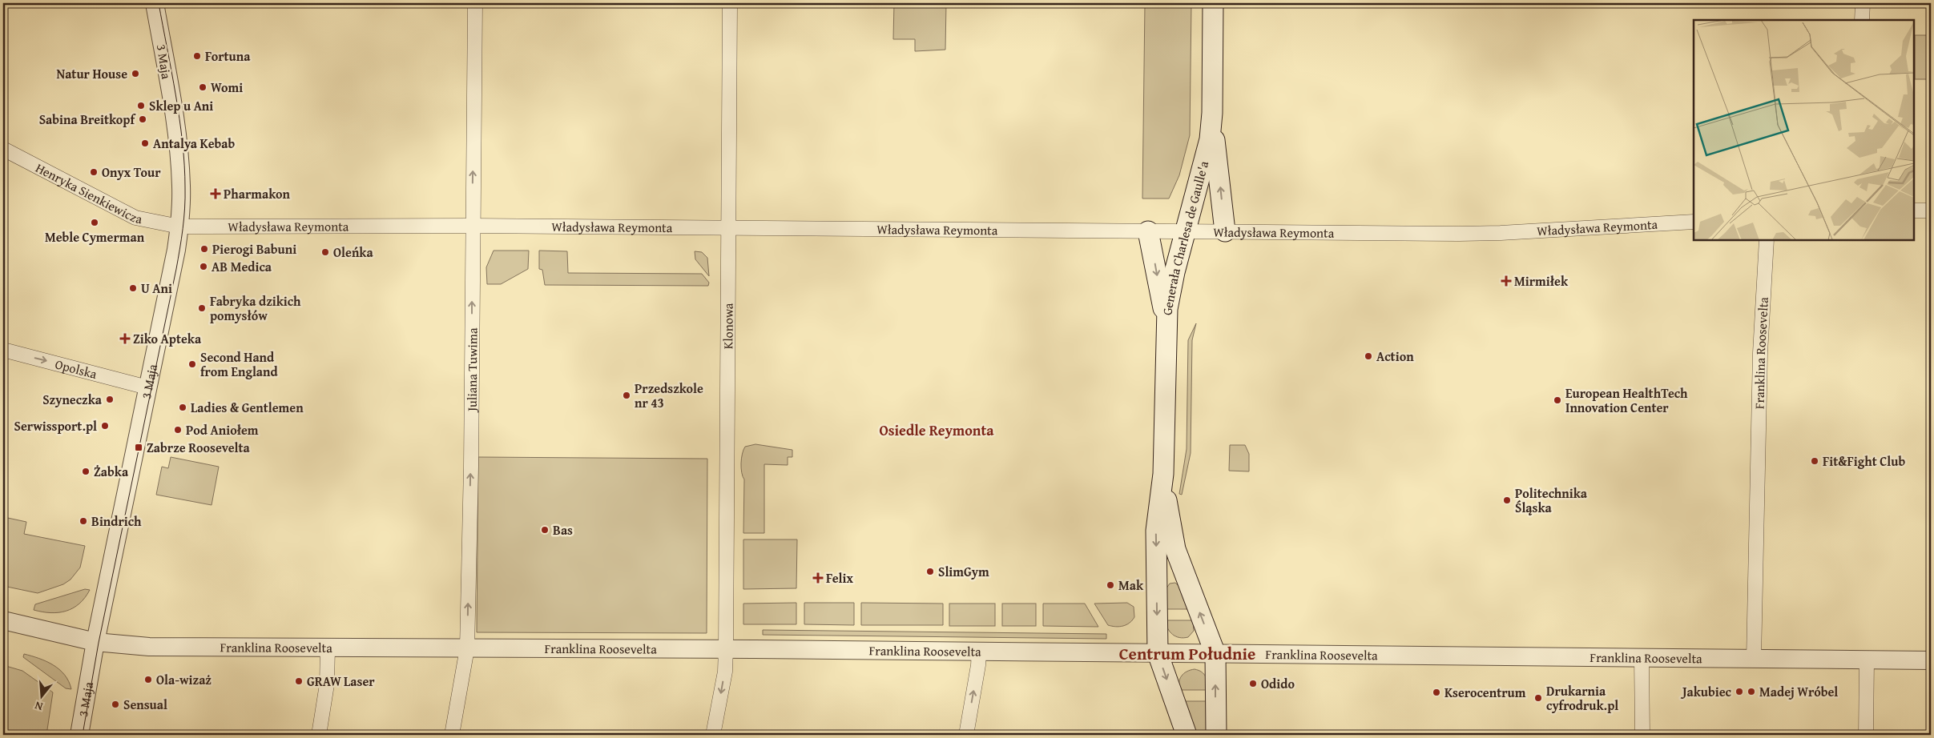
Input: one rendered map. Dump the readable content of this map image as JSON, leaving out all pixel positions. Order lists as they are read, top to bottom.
{
  "streets": {
    "main road": ["Generała Charlesa de Gaulle'a"],
    "street": [
      "3 Maja",
      "Henryka Sienkiewicza",
      "Władysława Reymonta",
      "Klonowa",
      "Franklina Roosevelta",
      "Opolska",
      "Juliana Tuwima"
    ]
  },
  "crossings": [
    ["3 Maja", "Henryka Sienkiewicza"],
    ["3 Maja", "Władysława Reymonta"],
    ["3 Maja", "Franklina Roosevelta"],
    ["3 Maja", "Opolska"],
    ["Henryka Sienkiewicza", "Władysława Reymonta"],
    ["Władysława Reymonta", "Generała Charlesa de Gaulle'a"],
    ["Władysława Reymonta", "Klonowa"],
    ["Władysława Reymonta", "Juliana Tuwima"],
    ["Generała Charlesa de Gaulle'a", "Franklina Roosevelta"],
    ["Klonowa", "Franklina Roosevelta"],
    ["Franklina Roosevelta", "Juliana Tuwima"]
  ],
  "one_way": ["Opolska", "Juliana Tuwima"],
  "districts": ["Osiedle Reymonta", "Centrum Południe"],
  "places": {
    "other": [
      "Fortuna",
      "Natur House",
      "Womi",
      "Sklep u Ani",
      "Sabina Breitkopf",
      "Antalya Kebab",
      "Onyx Tour",
      "Meble Cymerman",
      "Pierogi Babuni",
      "Oleńka",
      "AB Medica",
      "U Ani",
      "Fabryka dzikich pomysłów",
      "Action",
      "Second Hand from England",
      "Przedszkole nr 43",
      "Szyneczka",
      "European HealthTech Innovation Center",
      "Ladies & Gentlemen",
      "Serwissport.pl",
      "Pod Aniołem",
      "Fit&Fight Club",
      "Żabka",
      "Politechnika Śląska",
      "Bindrich",
      "Bas",
      "SlimGym",
      "Mak",
      "Ola-wizaż",
      "GRAW Laser",
      "Odido",
      "Jakubiec",
      "Madej Wróbel",
      "Kserocentrum",
      "Drukarnia cyfrodruk.pl",
      "Sensual"
    ],
    "health": [
      "Pharmakon",
      "Mirmiłek",
      "Ziko Apteka",
      "Felix"
    ],
    "transit": ["Zabrze Roosevelta"]
  },
  "north": "bottom"
}
